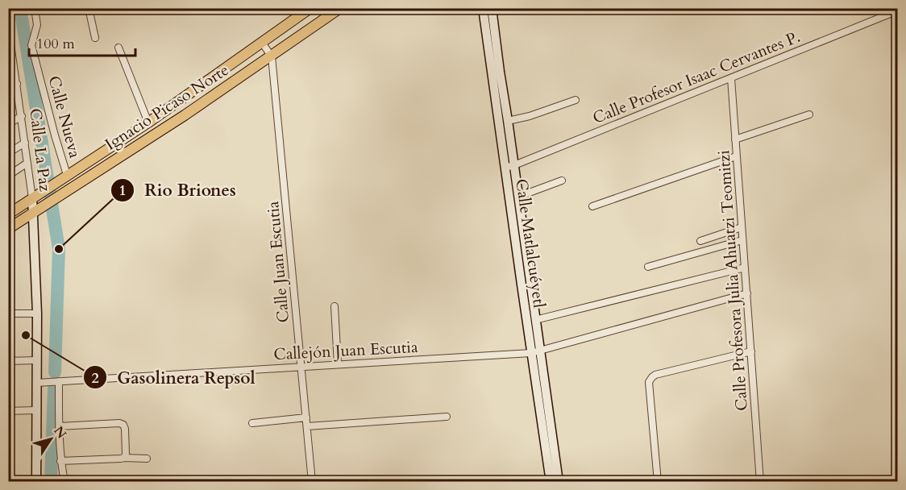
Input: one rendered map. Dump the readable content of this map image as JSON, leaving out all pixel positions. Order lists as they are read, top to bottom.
{
  "streets": {
    "main road": ["Ignacio Picaso Norte", "Calle La Paz", "Calle Matlalcuéyetl"],
    "street": [
      "Calle Profesor Isaac Cervantes P.",
      "Calle Nueva",
      "Calle Juan Escutia",
      "Calle Profesora Julia Ahuatzi Teomitzi",
      "Callejón Juan Escutia"
    ]
  },
  "crossings": [
    ["Calle Profesor Isaac Cervantes P.", "Calle Matlalcuéyetl"],
    ["Calle Profesor Isaac Cervantes P.", "Calle Profesora Julia Ahuatzi Teomitzi"],
    ["Ignacio Picaso Norte", "Calle Nueva"],
    ["Ignacio Picaso Norte", "Calle La Paz"],
    ["Ignacio Picaso Norte", "Calle Juan Escutia"],
    ["Calle La Paz", "Callejón Juan Escutia"],
    ["Calle Matlalcuéyetl", "Callejón Juan Escutia"],
    ["Calle Juan Escutia", "Callejón Juan Escutia"],
    ["Calle Profesora Julia Ahuatzi Teomitzi", "Callejón Juan Escutia"]
  ],
  "places": ["Rio Briones", "Gasolinera Repsol"],
  "scale_bar": "100 m",
  "north": "top right"
}
